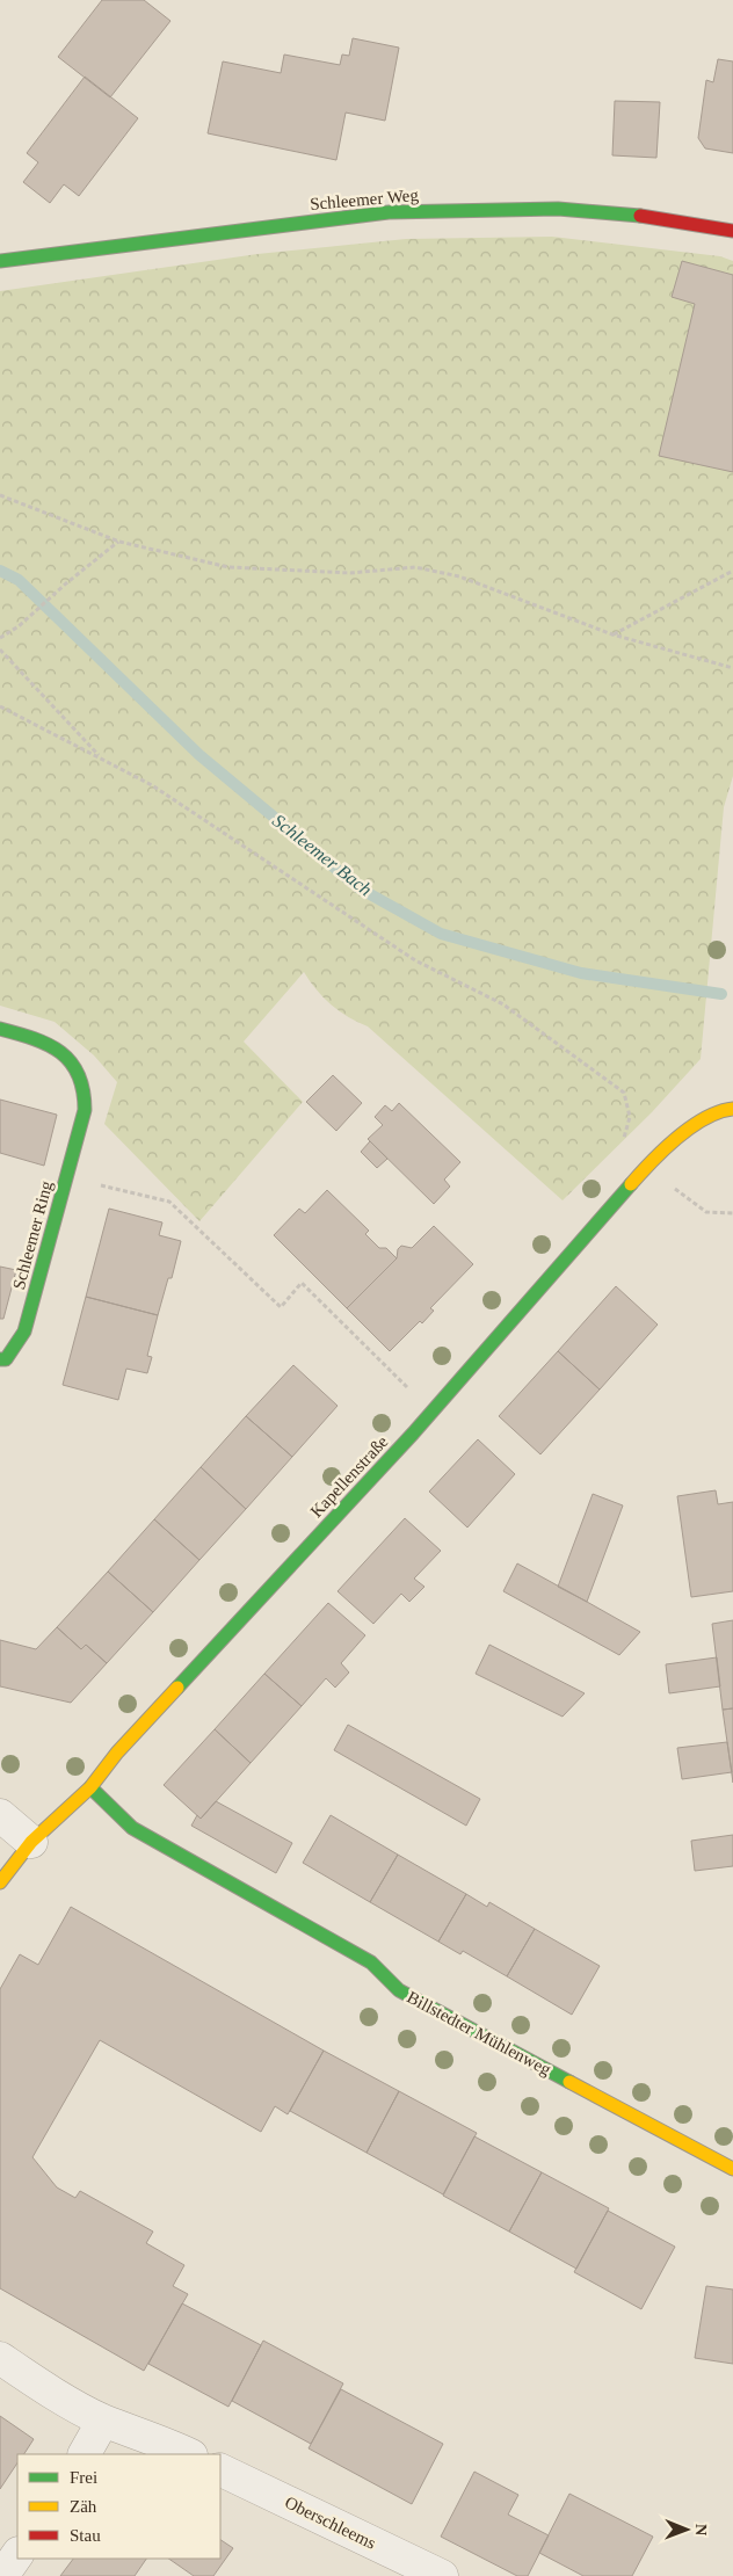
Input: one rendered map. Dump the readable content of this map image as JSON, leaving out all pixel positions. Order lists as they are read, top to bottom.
{
  "streets": {
    "street": [
      "Schleemer Weg",
      "Schleemer Ring",
      "Kapellenstraße",
      "Billstedter Mühlenweg",
      "Oberschleems"
    ]
  },
  "crossings": [
    ["Kapellenstraße", "Billstedter Mühlenweg"]
  ],
  "water": ["Schleemer Bach"],
  "legend": ["Frei", "Zäh", "Stau"],
  "north": "right"
}
